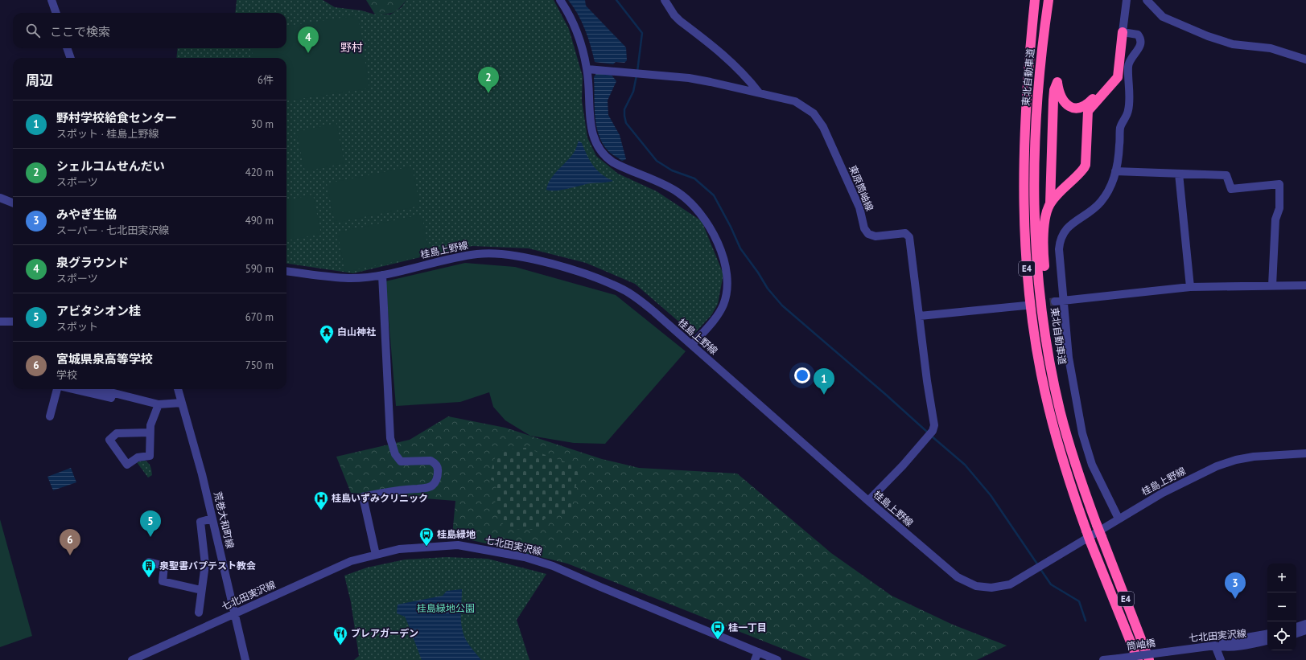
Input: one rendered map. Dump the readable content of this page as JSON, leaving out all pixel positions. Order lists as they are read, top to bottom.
{
  "streets": {
    "highway": ["東北自動車道", "E4"],
    "street": [
      "東原筒岫線",
      "桂島上野線",
      "荒巻大和町線",
      "七北田実沢線",
      "筒岫橋"
    ]
  },
  "crossings": [
    ["東原筒岫線", "桂島上野線"],
    ["荒巻大和町線", "七北田実沢線"],
    ["七北田実沢線", "筒岫橋"]
  ],
  "districts": ["野村"],
  "parks": ["桂島緑地公園"],
  "places": {
    "temple": ["白山神社"],
    "hospital": ["桂島いずみクリニック"],
    "bus stop": ["桂島緑地", "桂一丁目"],
    "building": ["泉聖書バプテスト教会"],
    "restaurant": ["ブレアガーデン"]
  },
  "page": {
    "search": "ここで検索",
    "pins": [
      "4",
      "2",
      "1",
      "5",
      "6",
      "3"
    ],
    "heading": ["周辺", "6件"],
    "list": [
      {
        "mark": "1",
        "name": "野村学校給食センター",
        "note": "スポット · 桂島上野線",
        "value": "30 m"
      },
      {
        "mark": "2",
        "name": "シェルコムせんだい",
        "note": "スポーツ",
        "value": "420 m"
      },
      {
        "mark": "3",
        "name": "みやぎ生協",
        "note": "スーパー · 七北田実沢線",
        "value": "490 m"
      },
      {
        "mark": "4",
        "name": "泉グラウンド",
        "note": "スポーツ",
        "value": "590 m"
      },
      {
        "mark": "5",
        "name": "アビタシオン桂",
        "note": "スポット",
        "value": "670 m"
      },
      {
        "mark": "6",
        "name": "宮城県泉高等学校",
        "note": "学校",
        "value": "750 m"
      }
    ],
    "map_buttons": ["+", "−"]
  }
}
